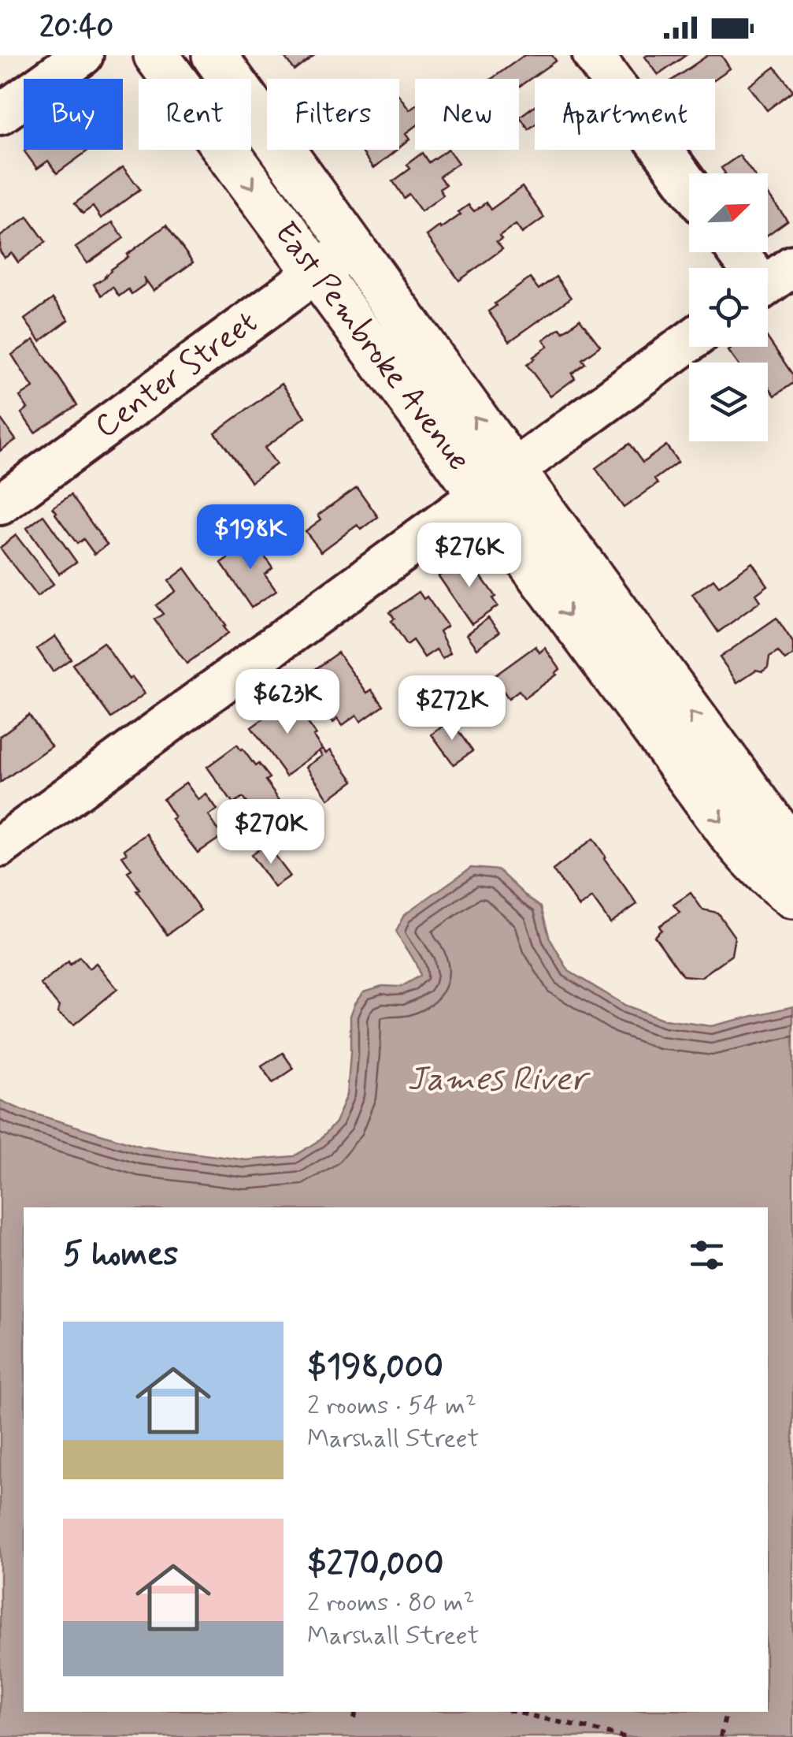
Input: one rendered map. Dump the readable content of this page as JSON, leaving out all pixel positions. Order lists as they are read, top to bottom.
{
  "streets": {
    "main road": ["East Pembroke Avenue"],
    "street": ["Center Street"]
  },
  "crossings": [
    ["East Pembroke Avenue", "Center Street"]
  ],
  "water": ["James River"],
  "north": "top right",
  "page": {
    "status": "20:40",
    "chip": [
      "Buy",
      "Rent",
      "Filters",
      "New",
      "Apartment"
    ],
    "price": [
      "$198K",
      "$276K",
      "$623K",
      "$272K",
      "$270K"
    ],
    "heading": "5 homes",
    "list": [
      {
        "name": "$198,000",
        "note": "2 rooms · 54 m² · Marshall Street"
      },
      {
        "name": "$270,000",
        "note": "2 rooms · 80 m² · Marshall Street"
      }
    ]
  }
}
